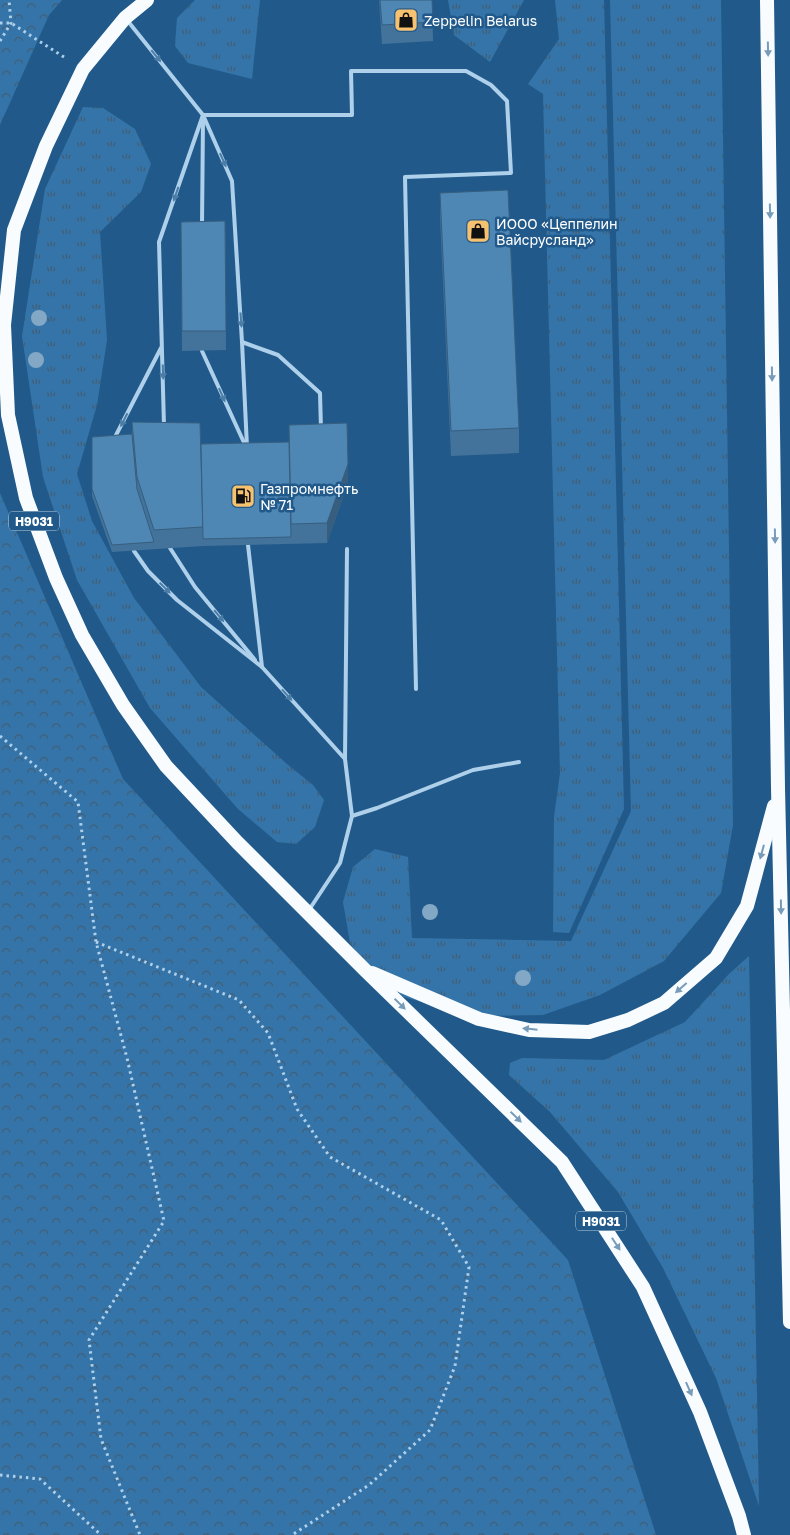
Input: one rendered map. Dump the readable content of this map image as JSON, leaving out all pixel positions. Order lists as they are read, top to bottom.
{
  "streets": {
    "highway": ["Н9031"]
  },
  "places": {
    "shop": ["Zeppelin Belarus", "ИООО «Цеппелин Вайсрусланд»"],
    "fuel station": ["Газпромнефть № 71"]
  }
}
